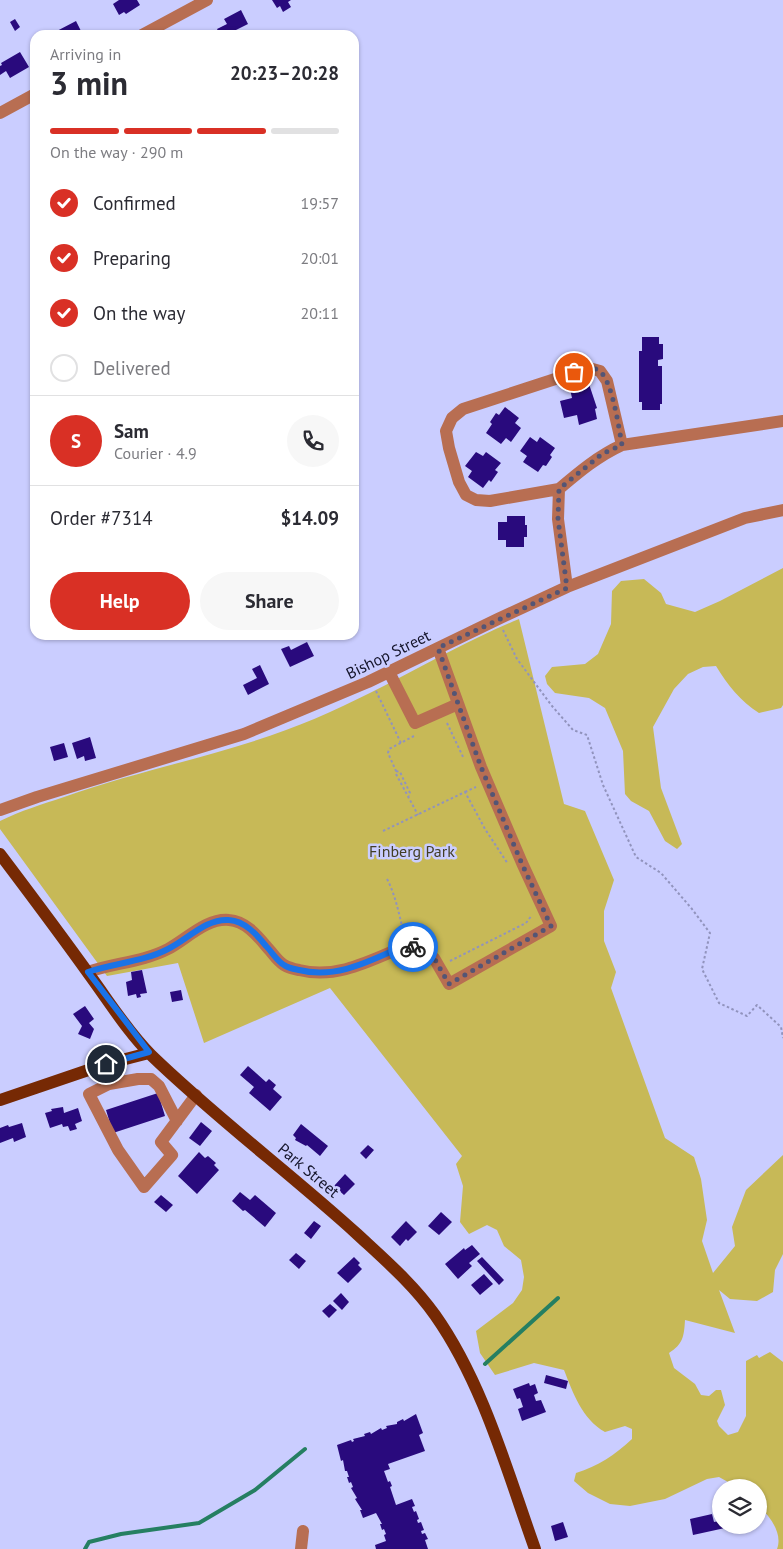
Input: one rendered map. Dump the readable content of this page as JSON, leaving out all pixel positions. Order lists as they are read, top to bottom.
{
  "streets": {
    "main road": ["Park Street"],
    "street": ["Bishop Street"]
  },
  "parks": ["Finberg Park"],
  "page": {
    "heading": ["3 min", "Arriving in", "20:23–20:28"],
    "panel": [
      "Sam",
      "Courier · 4.9",
      "Order #7314",
      "$14.09"
    ],
    "bar": "On the way · 290 m",
    "list": [
      ["Confirmed", "19:57"],
      ["Preparing", "20:01"],
      ["On the way", "20:11"],
      "Delivered"
    ],
    "round": "S",
    "buttons": ["Help", "Share"]
  }
}
